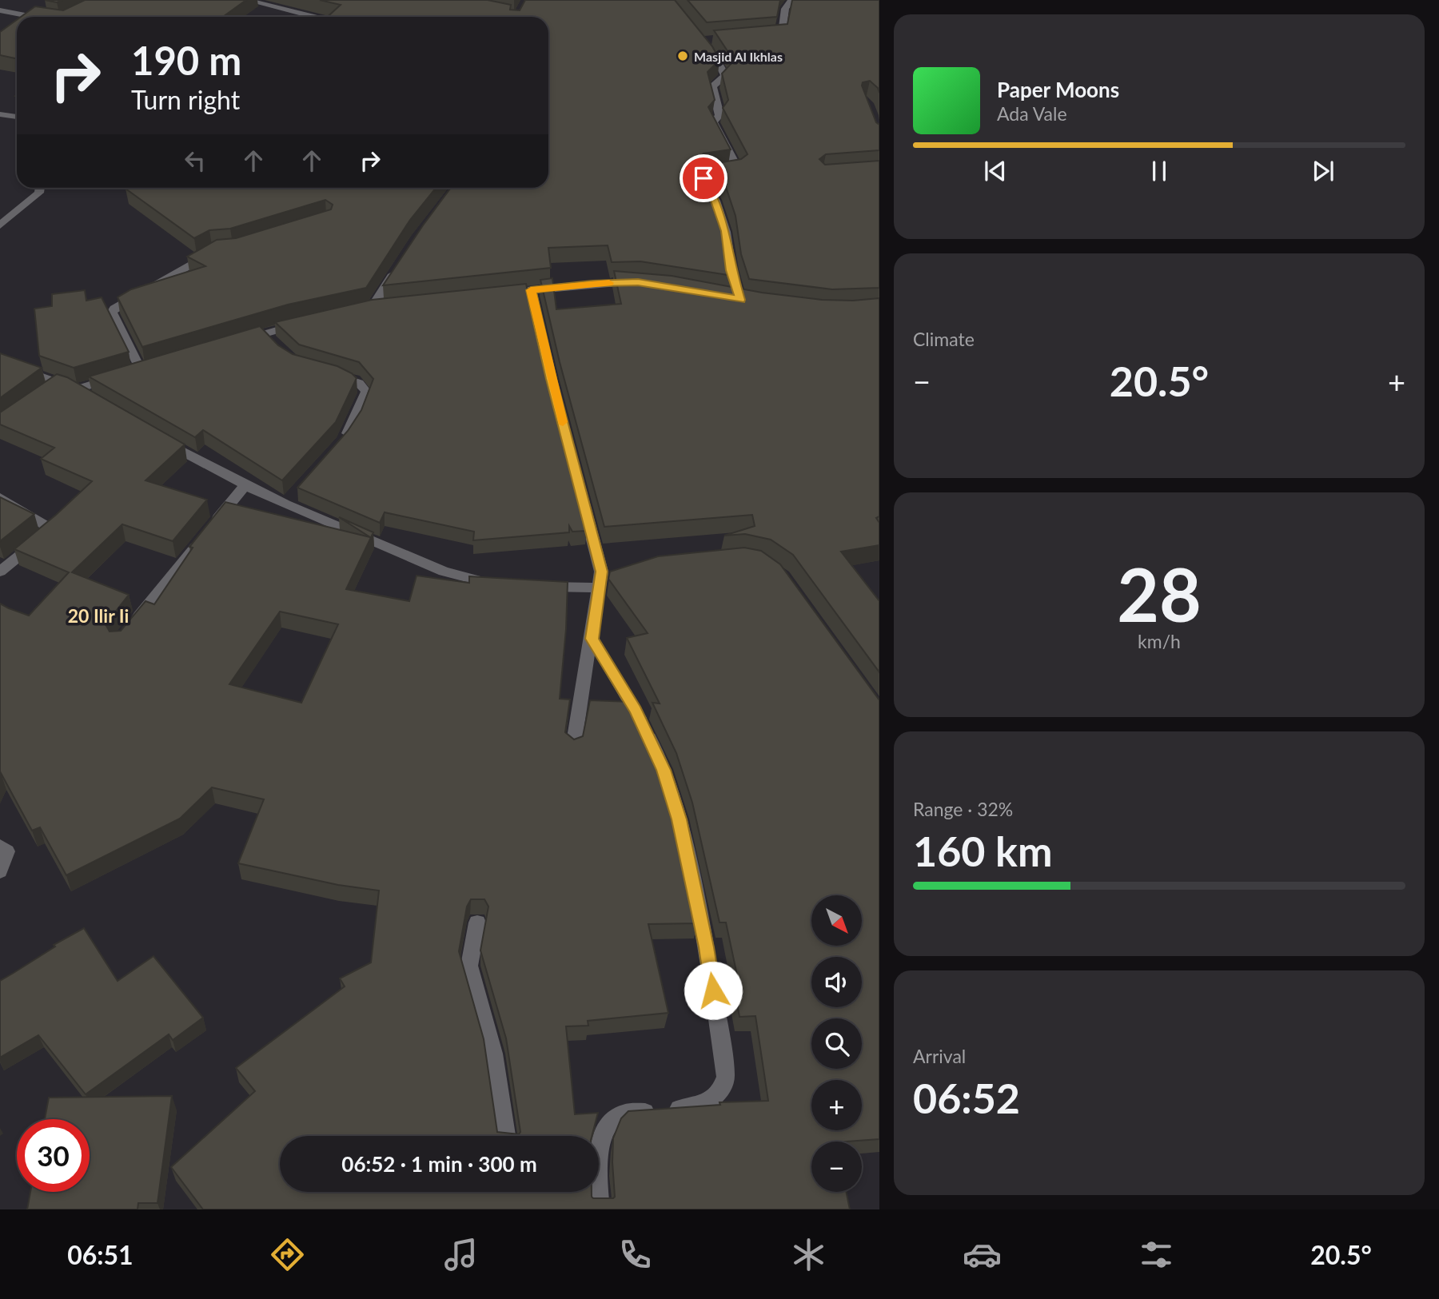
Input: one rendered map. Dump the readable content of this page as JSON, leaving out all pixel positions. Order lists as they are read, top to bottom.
{
  "districts": ["20 Ilir Ii"],
  "places": ["Masjid Al Ikhlas"],
  "north": "bottom right",
  "page": {
    "turn": ["190 m", "Turn right"],
    "song": ["Paper Moons", "Ada Vale"],
    "tile": [
      "Climate",
      ["28", "km/h"],
      ["Range · 32%", "160 km"],
      ["Arrival", "06:52"]
    ],
    "heat": ["−", "20.5°", "+"],
    "map_buttons": ["+", "−"],
    "limit": "30",
    "trip": "06:52 · 1 min · 300 m",
    "tabs": ["06:51", "20.5°"]
  }
}
